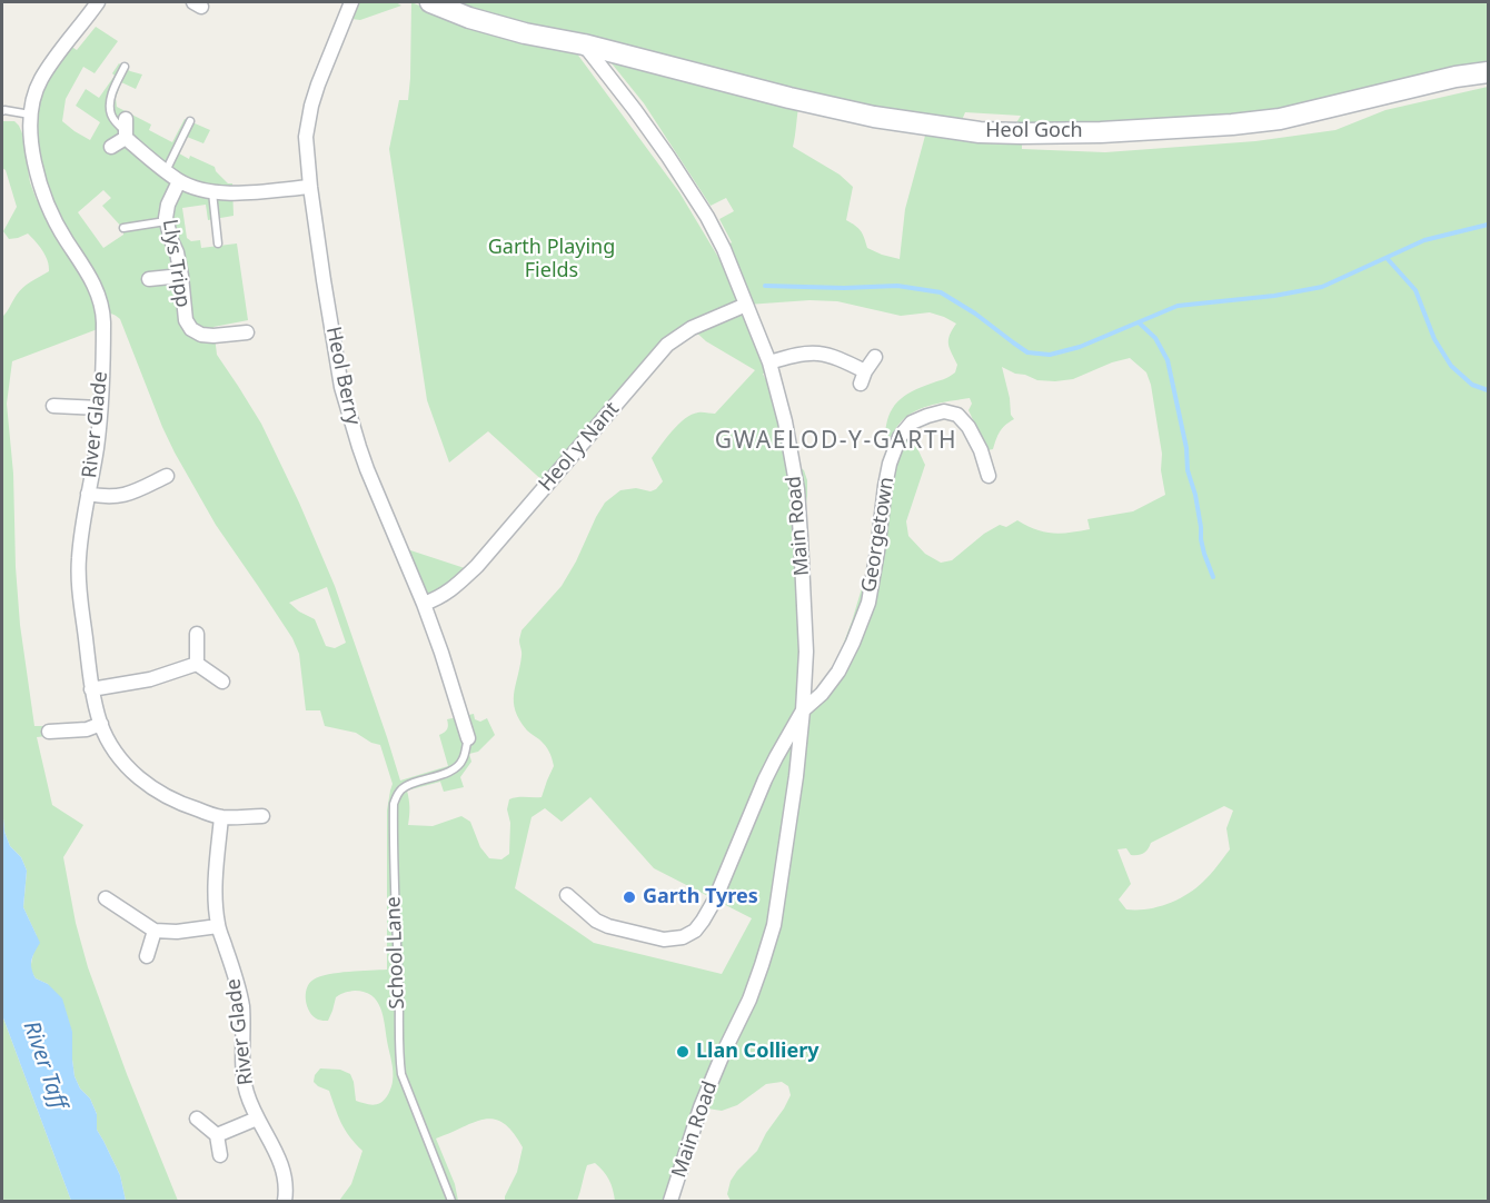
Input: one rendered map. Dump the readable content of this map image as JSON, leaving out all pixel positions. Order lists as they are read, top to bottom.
{
  "streets": {
    "street": [
      "Heol Goch",
      "Llys Tripp",
      "Heol Berry",
      "River Glade",
      "Heol y Nant",
      "Main Road",
      "Georgetown"
    ],
    "lane": ["School Lane"]
  },
  "crossings": [
    ["Heol Goch", "Main Road"],
    ["Heol Berry", "Heol y Nant"],
    ["Heol Berry", "School Lane"],
    ["Heol y Nant", "Main Road"],
    ["Main Road", "Georgetown"]
  ],
  "districts": ["GWAELOD-Y-GARTH"],
  "water": ["River Taff"],
  "parks": ["Garth Playing Fields"],
  "places": ["Garth Tyres", "Llan Colliery"]
}
